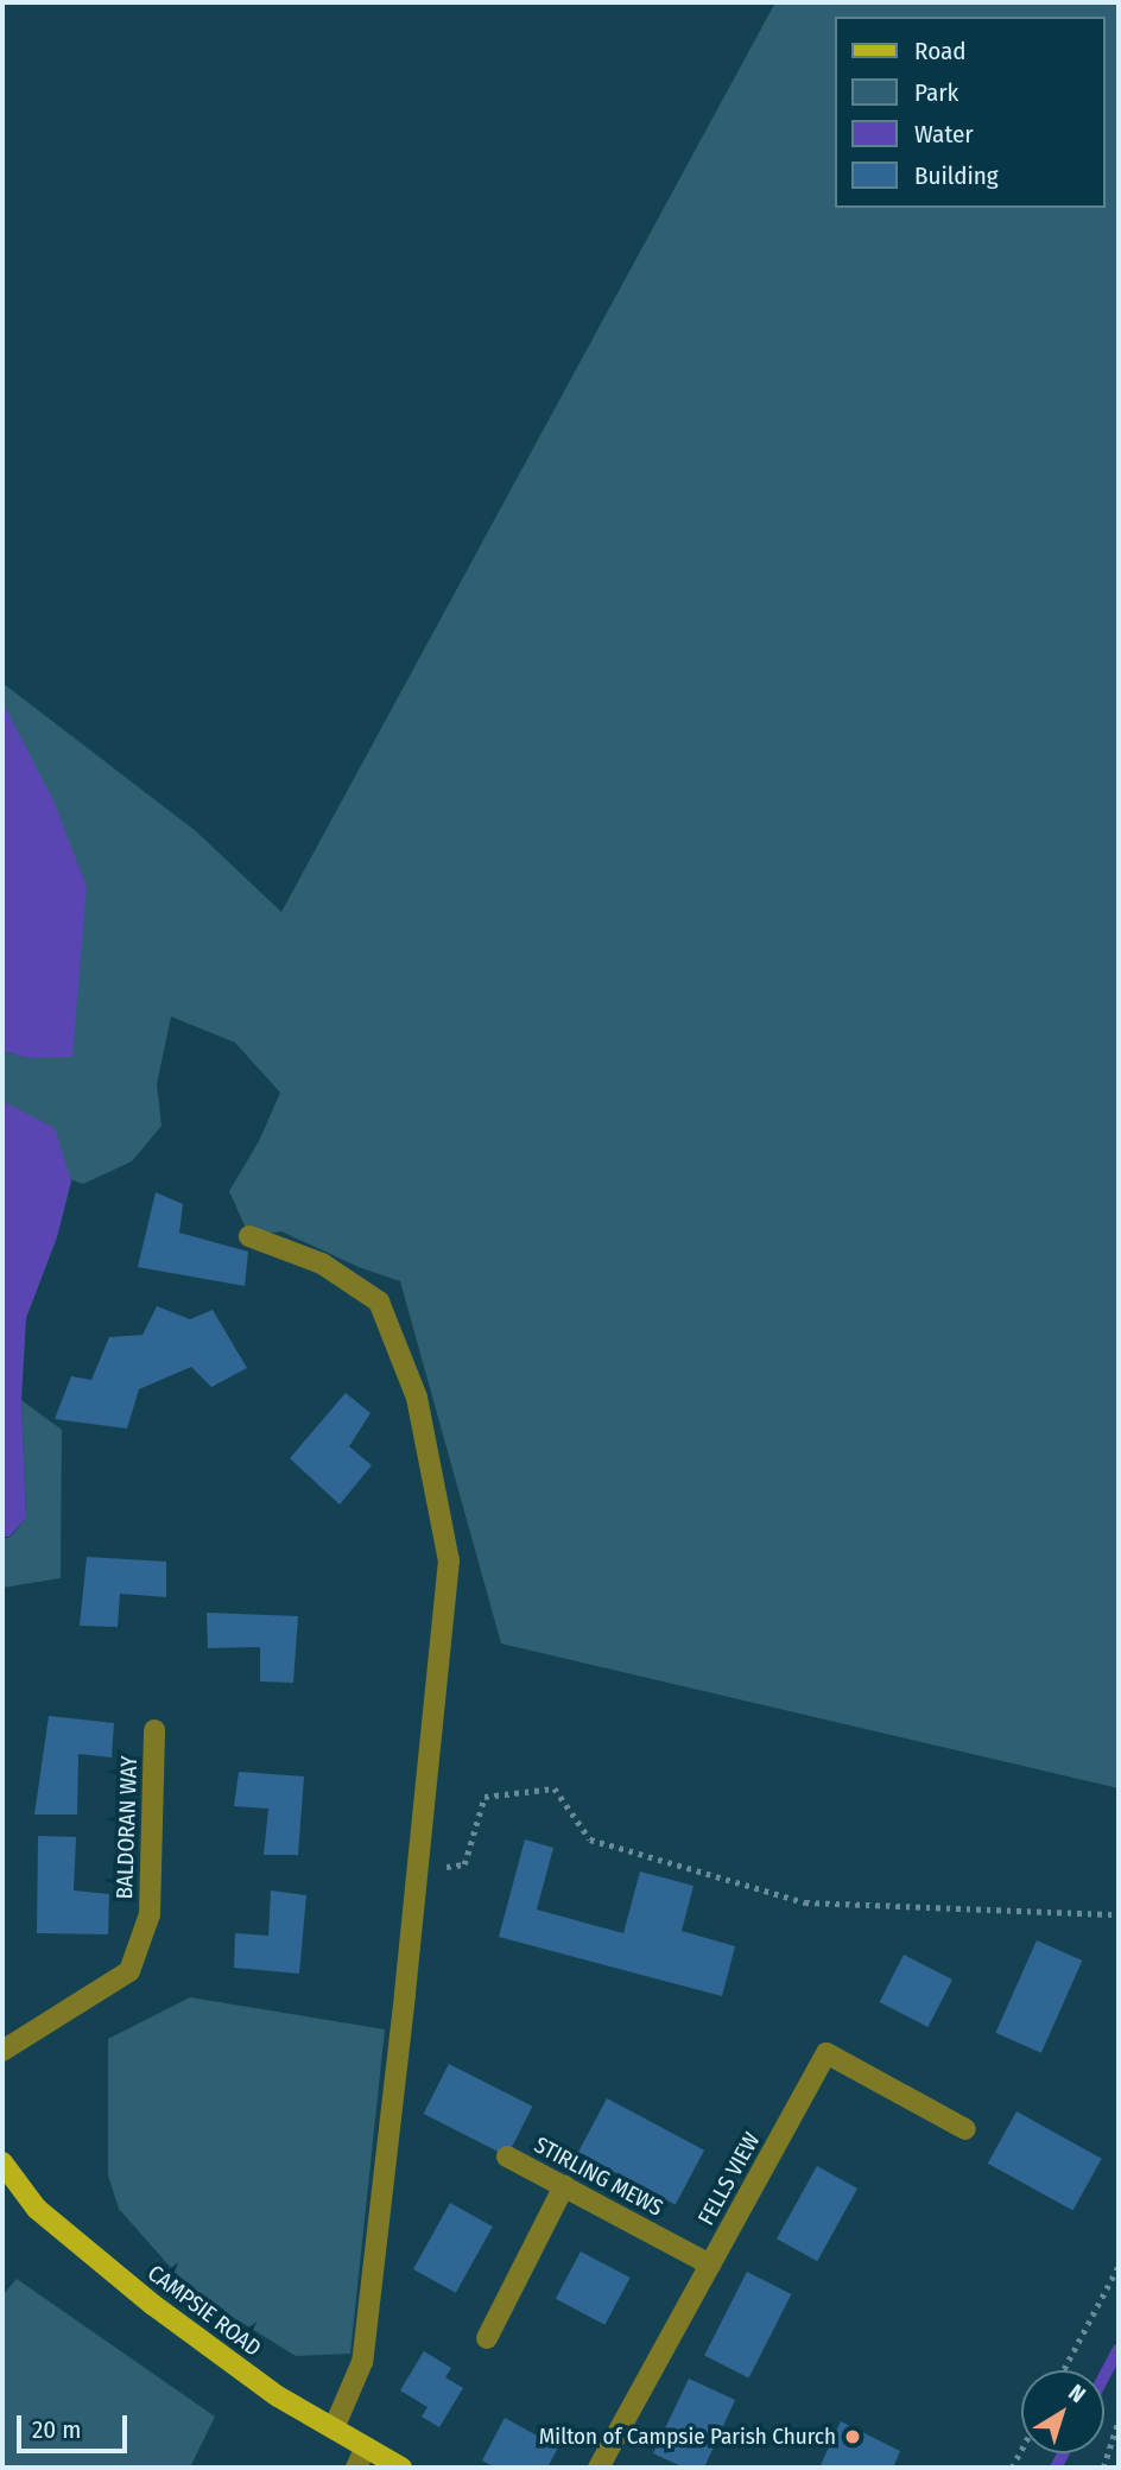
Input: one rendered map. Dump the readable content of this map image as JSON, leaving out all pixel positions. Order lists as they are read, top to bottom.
{
  "streets": {
    "main road": ["CAMPSIE ROAD"],
    "street": ["BALDORAN WAY", "STIRLING MEWS", "FELLS VIEW"]
  },
  "crossings": [
    ["STIRLING MEWS", "FELLS VIEW"]
  ],
  "places": ["Milton of Campsie Parish Church"],
  "legend": [
    "Road",
    "Park",
    "Water",
    "Building"
  ],
  "scale_bar": "20 m",
  "north": "top right"
}
